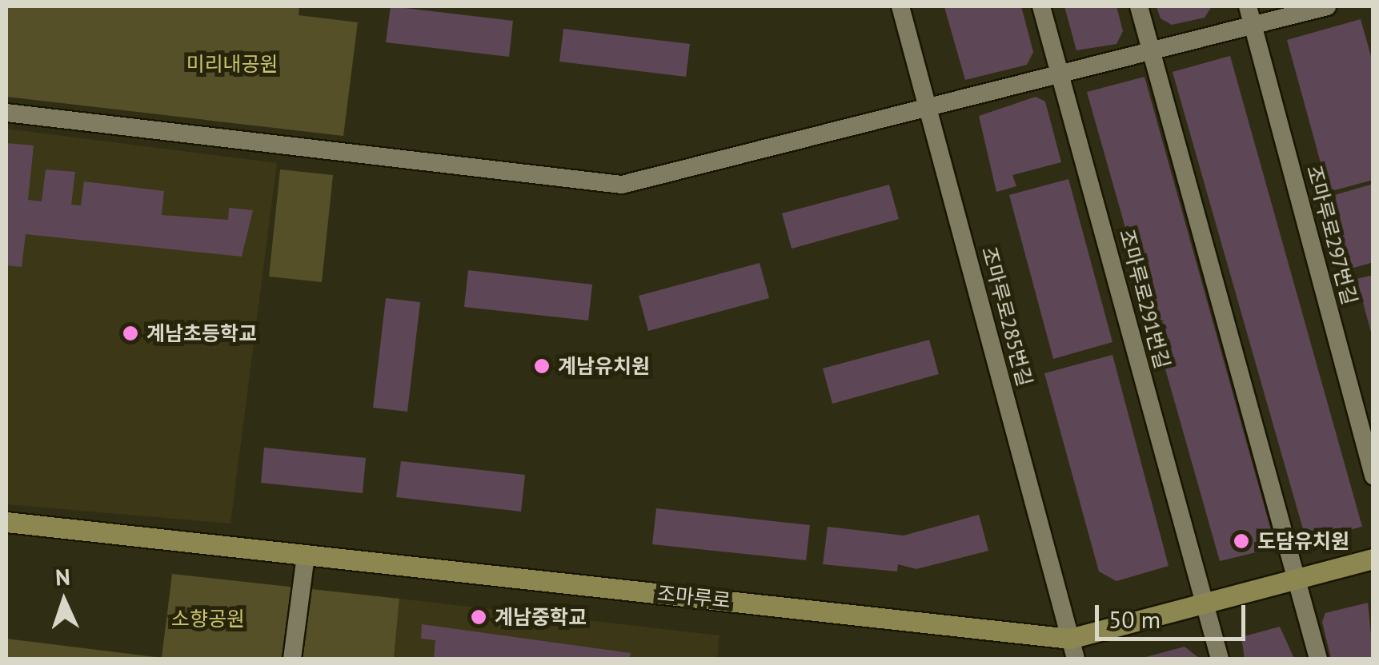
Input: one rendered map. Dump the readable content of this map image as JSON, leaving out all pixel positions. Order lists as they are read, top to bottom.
{
  "streets": {
    "street": [
      "조마루로297번길",
      "조마루로291번길",
      "조마루로285번길",
      "조마루로"
    ]
  },
  "crossings": [
    ["조마루로291번길", "조마루로"],
    ["조마루로285번길", "조마루로"]
  ],
  "parks": ["미리내공원", "소향공원"],
  "places": [
    "계남초등학교",
    "계남유치원",
    "도담유치원",
    "계남중학교"
  ],
  "scale_bar": "50 m",
  "north": "top"
}
